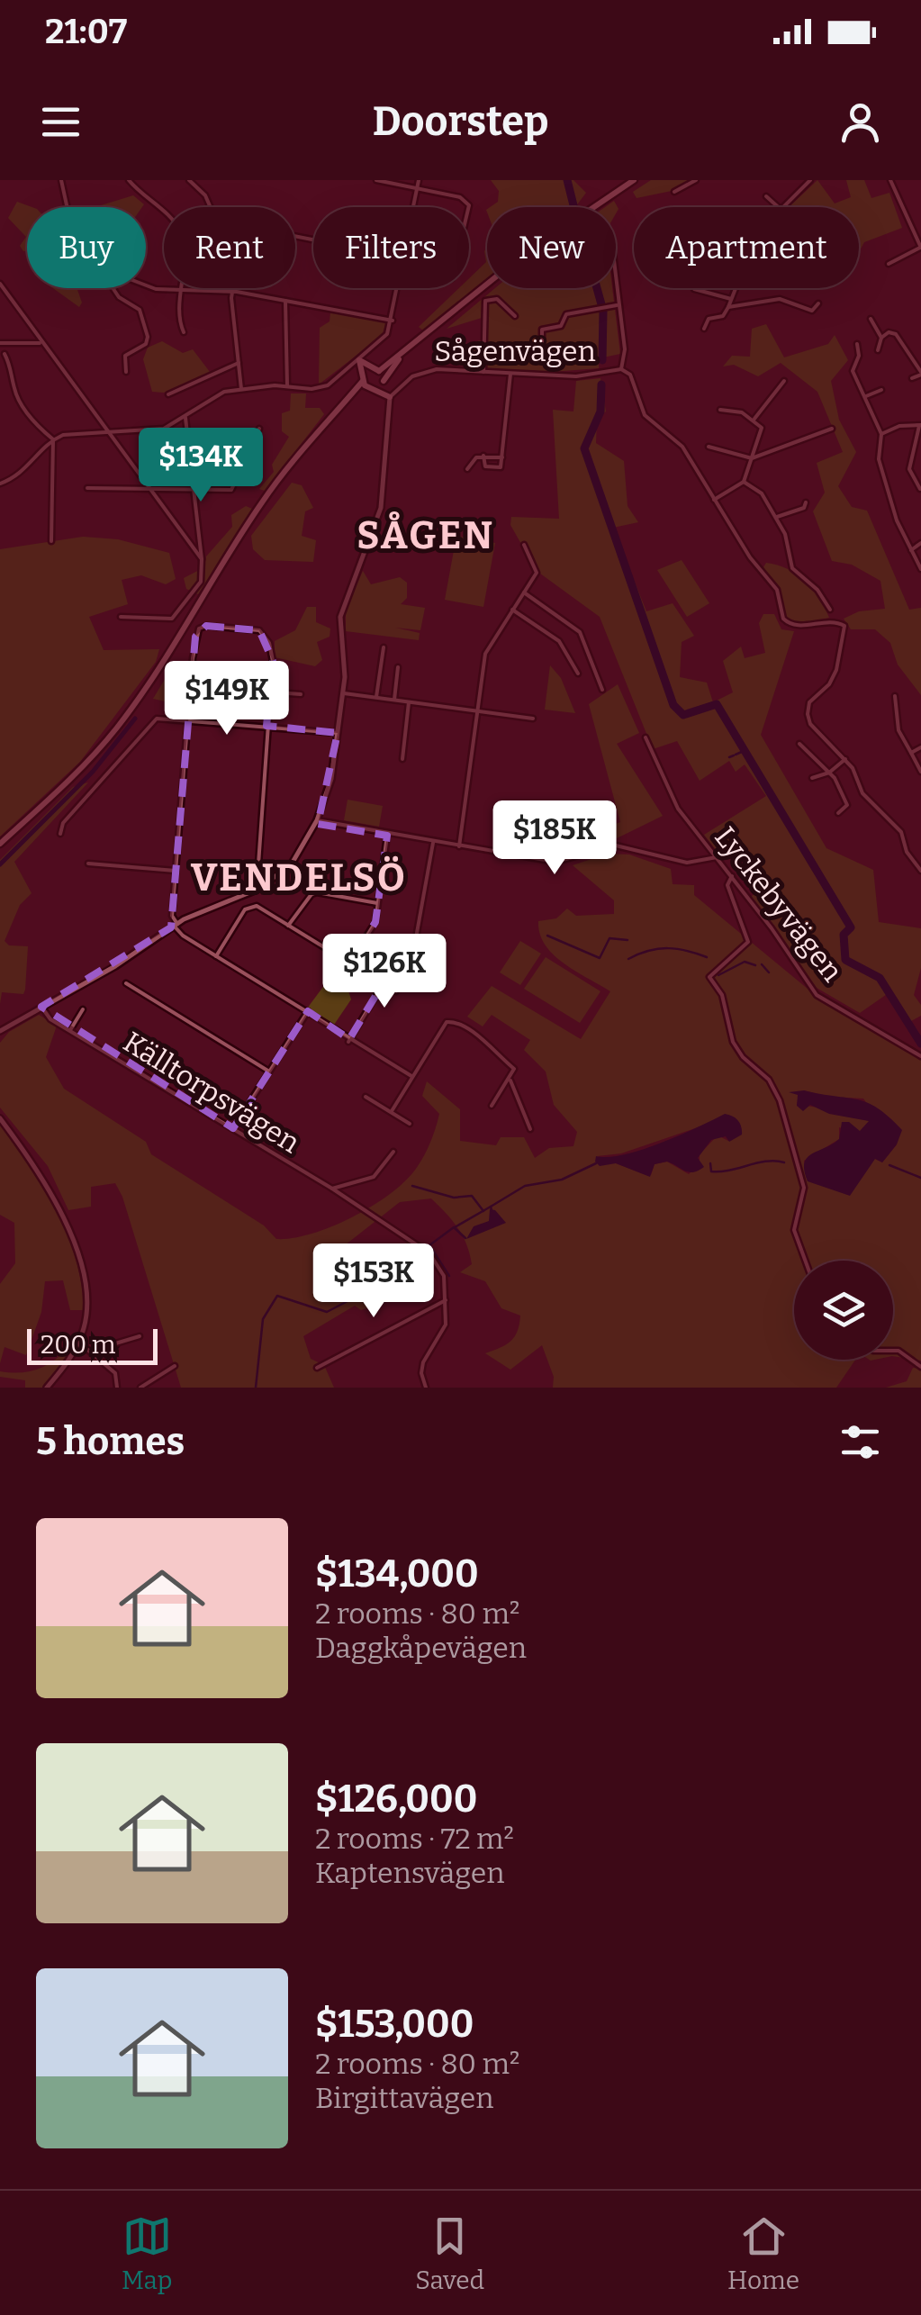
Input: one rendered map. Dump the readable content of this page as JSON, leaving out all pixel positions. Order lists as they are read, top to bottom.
{
  "streets": {
    "street": ["Sågenvägen", "Lyckebyvägen", "Källtorpsvägen"]
  },
  "districts": ["SÅGEN", "VENDELSÖ"],
  "scale_bar": "200 m",
  "page": {
    "status": "21:07",
    "header": "Doorstep",
    "chip": [
      "Buy",
      "Rent",
      "Filters",
      "New",
      "Apartment"
    ],
    "price": [
      "$134K",
      "$149K",
      "$185K",
      "$126K",
      "$153K"
    ],
    "scale": "200 m",
    "heading": "5 homes",
    "list": [
      {
        "name": "$134,000",
        "note": "2 rooms · 80 m² · Daggkåpevägen"
      },
      {
        "name": "$126,000",
        "note": "2 rooms · 72 m² · Kaptensvägen"
      },
      {
        "name": "$153,000",
        "note": "2 rooms · 80 m² · Birgittavägen"
      }
    ],
    "tabs": ["Map", "Saved", "Home"]
  }
}
